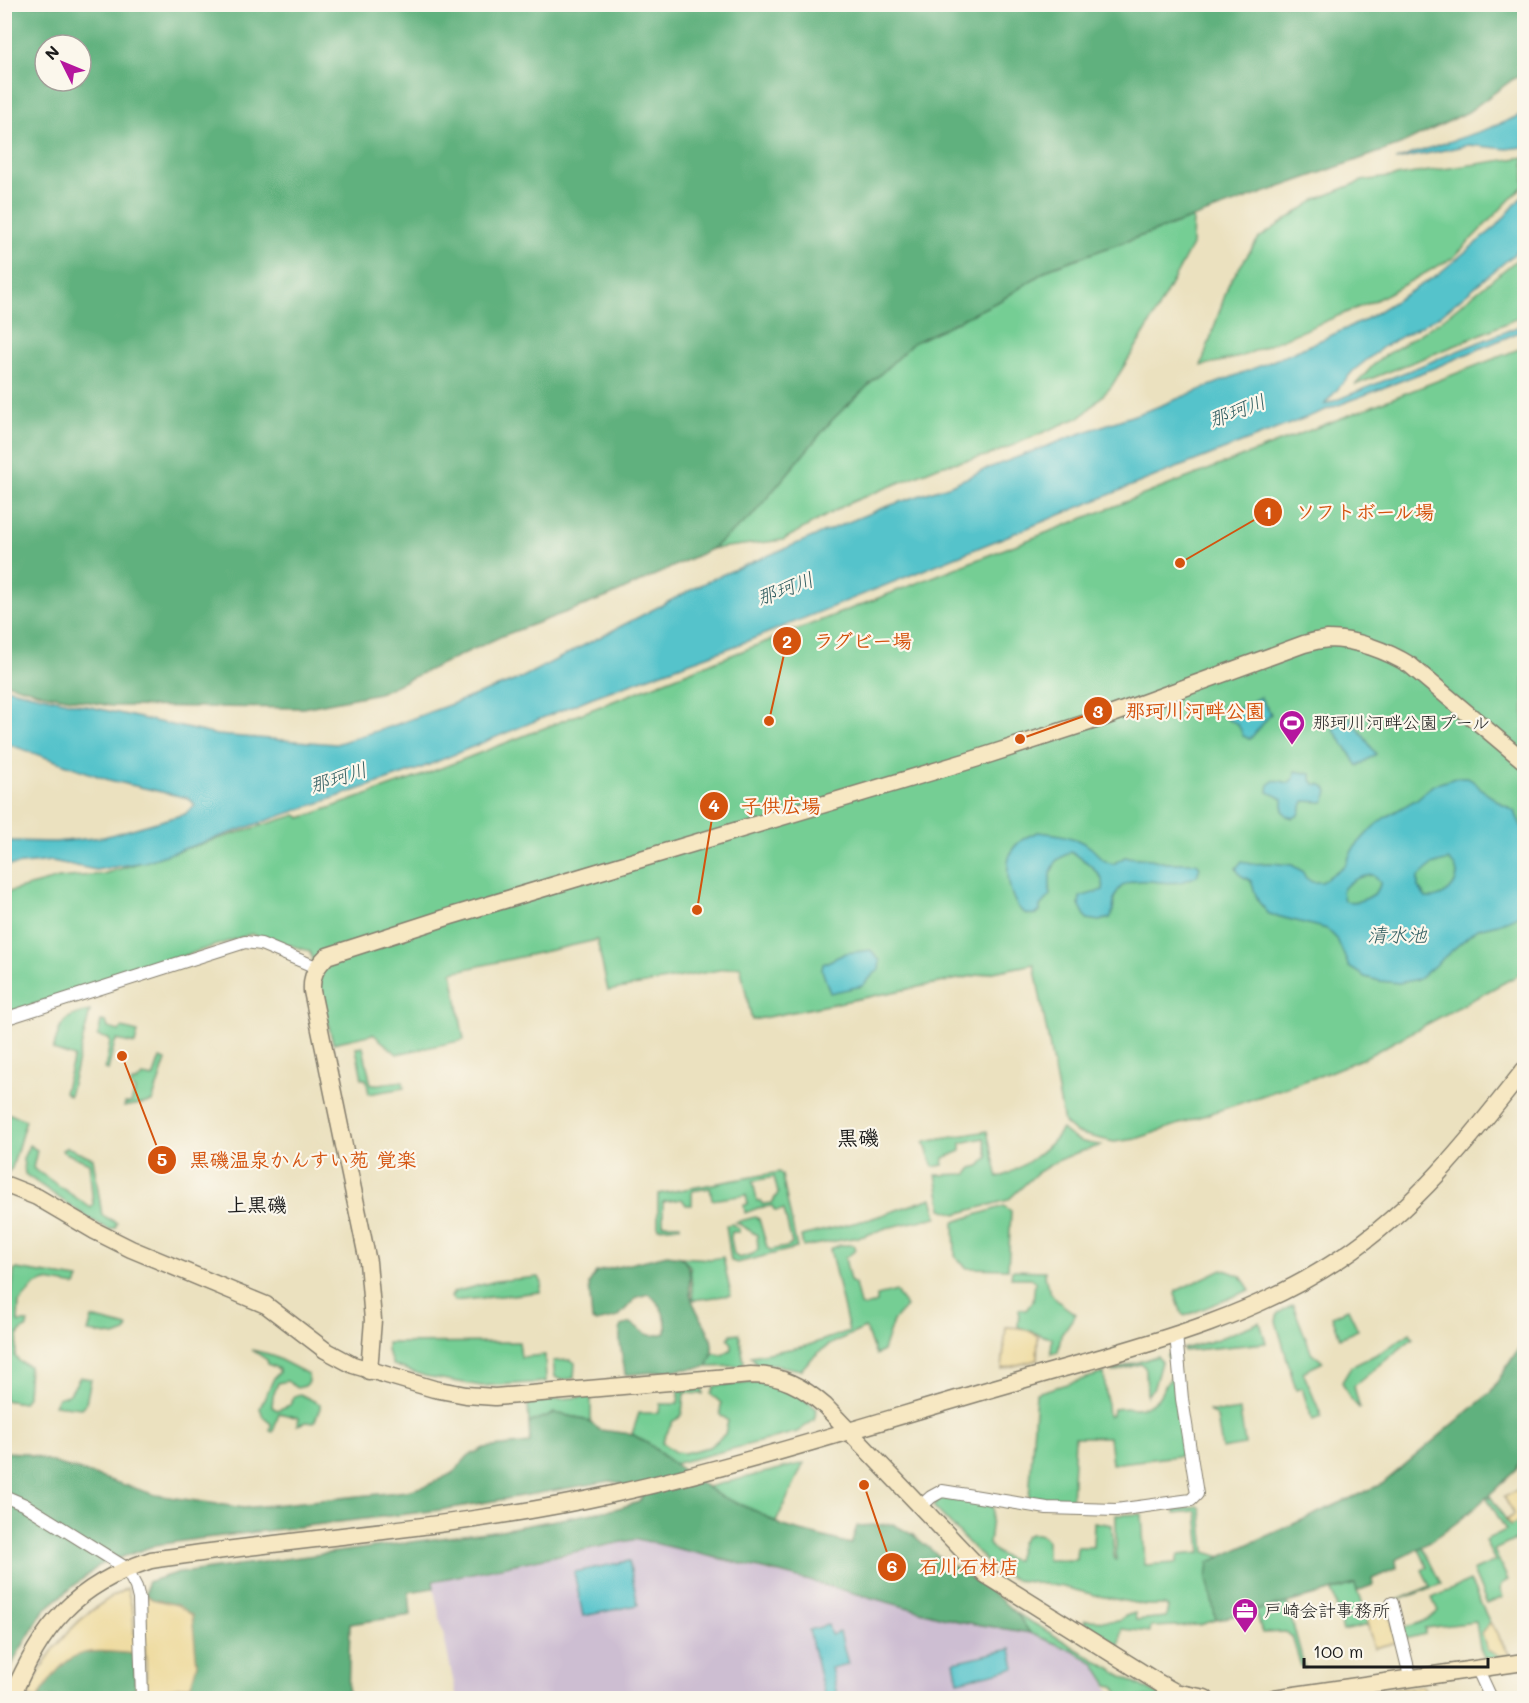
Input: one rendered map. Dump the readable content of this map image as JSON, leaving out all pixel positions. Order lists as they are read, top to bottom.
{
  "districts": ["黒磯", "上黒磯"],
  "water": ["那珂川", "清水池"],
  "places": {
    "other": [
      "ソフトボール場",
      "ラグビー場",
      "那珂川河畔公園",
      "子供広場",
      "黒磯温泉かんすい苑 覚楽",
      "石川石材店"
    ],
    "sports": ["那珂川河畔公園プール"],
    "office": ["戸崎会計事務所"]
  },
  "scale_bar": "100 m",
  "north": "top left"
}
